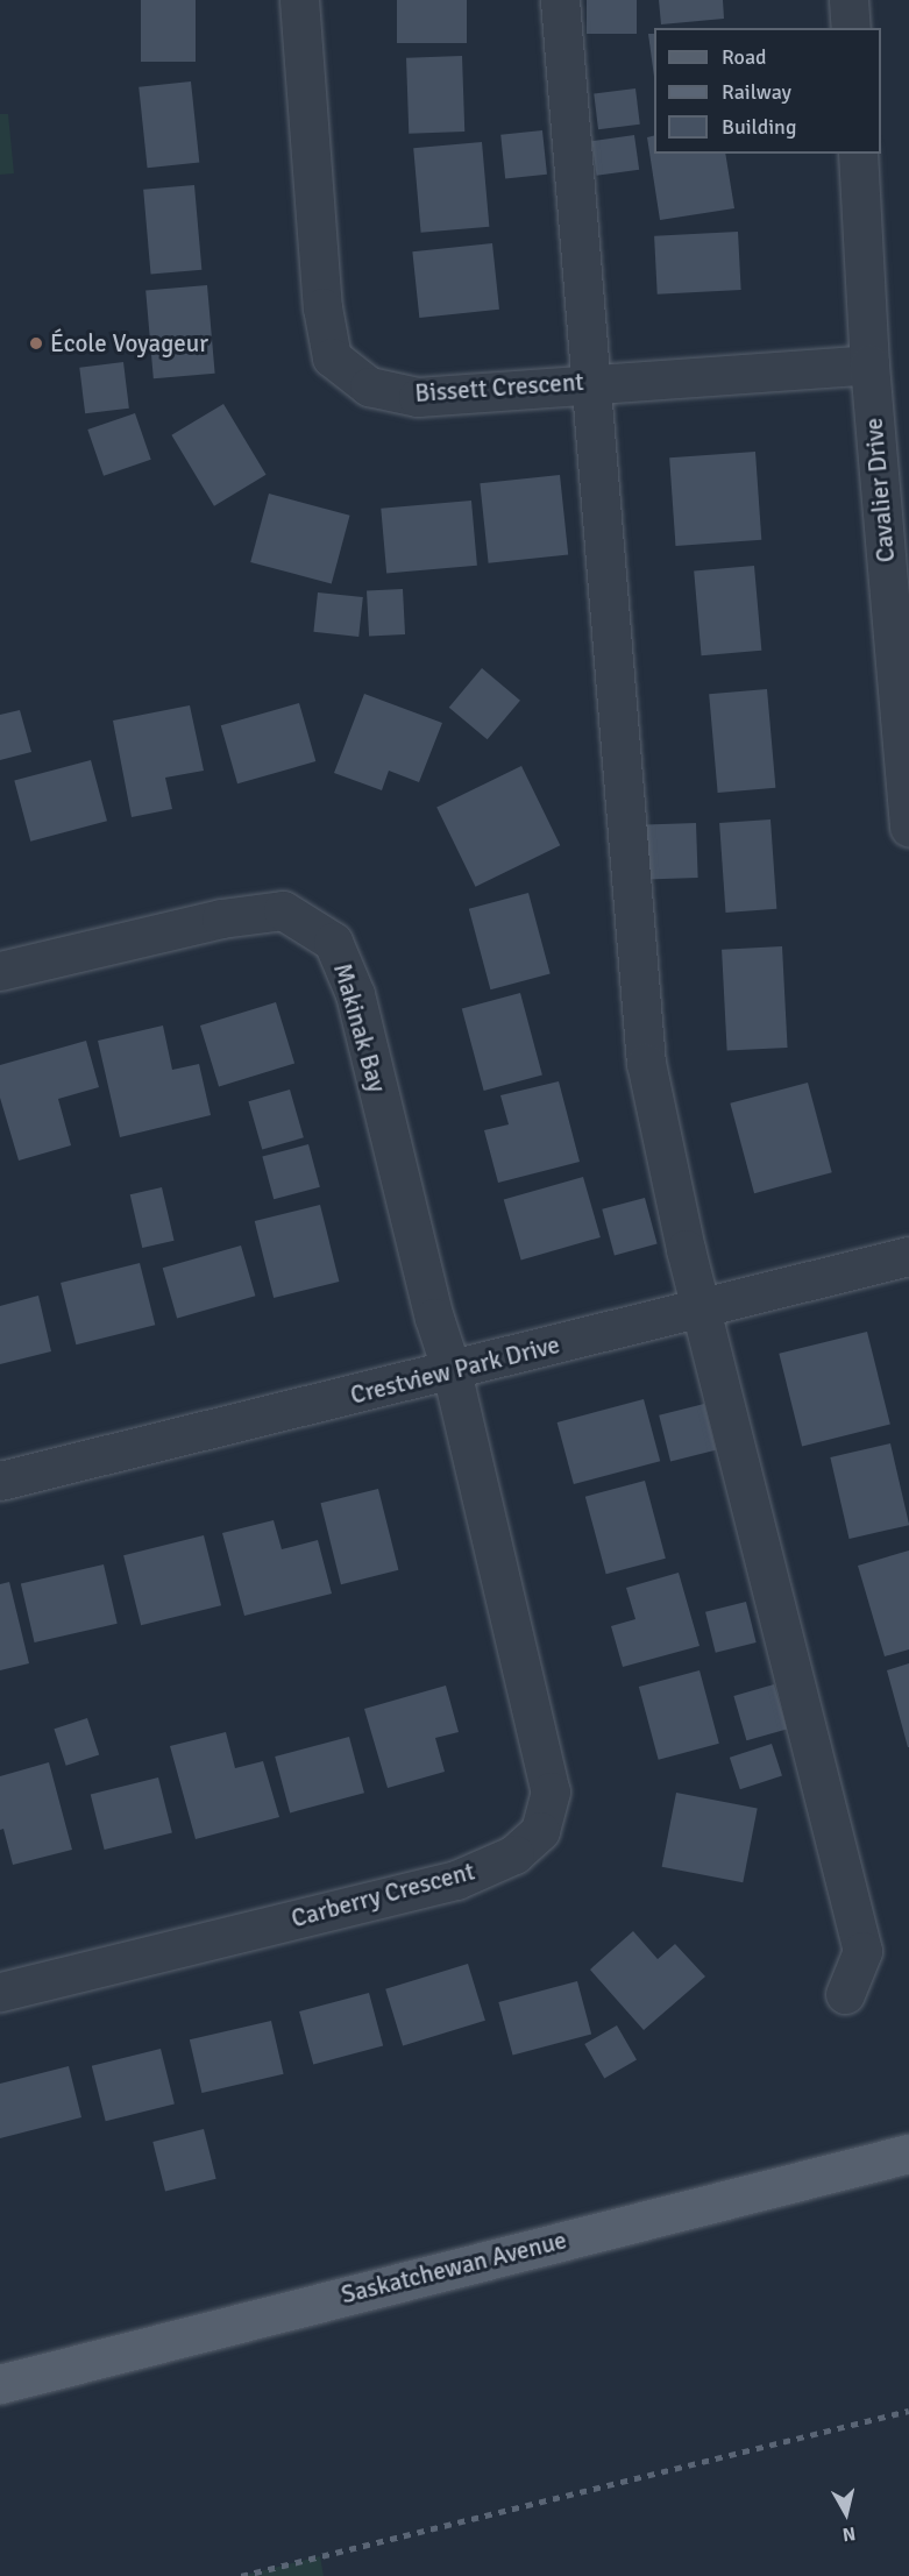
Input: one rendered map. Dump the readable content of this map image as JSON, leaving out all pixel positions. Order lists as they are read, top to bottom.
{
  "streets": {
    "main road": ["Saskatchewan Avenue"],
    "street": [
      "Bissett Crescent",
      "Cavalier Drive",
      "Makinak Bay",
      "Crestview Park Drive",
      "Carberry Crescent"
    ]
  },
  "crossings": [
    ["Bissett Crescent", "Cavalier Drive"],
    ["Makinak Bay", "Crestview Park Drive"],
    ["Makinak Bay", "Carberry Crescent"],
    ["Crestview Park Drive", "Carberry Crescent"]
  ],
  "places": ["École Voyageur"],
  "legend": ["Road", "Railway", "Building"],
  "north": "bottom"
}
